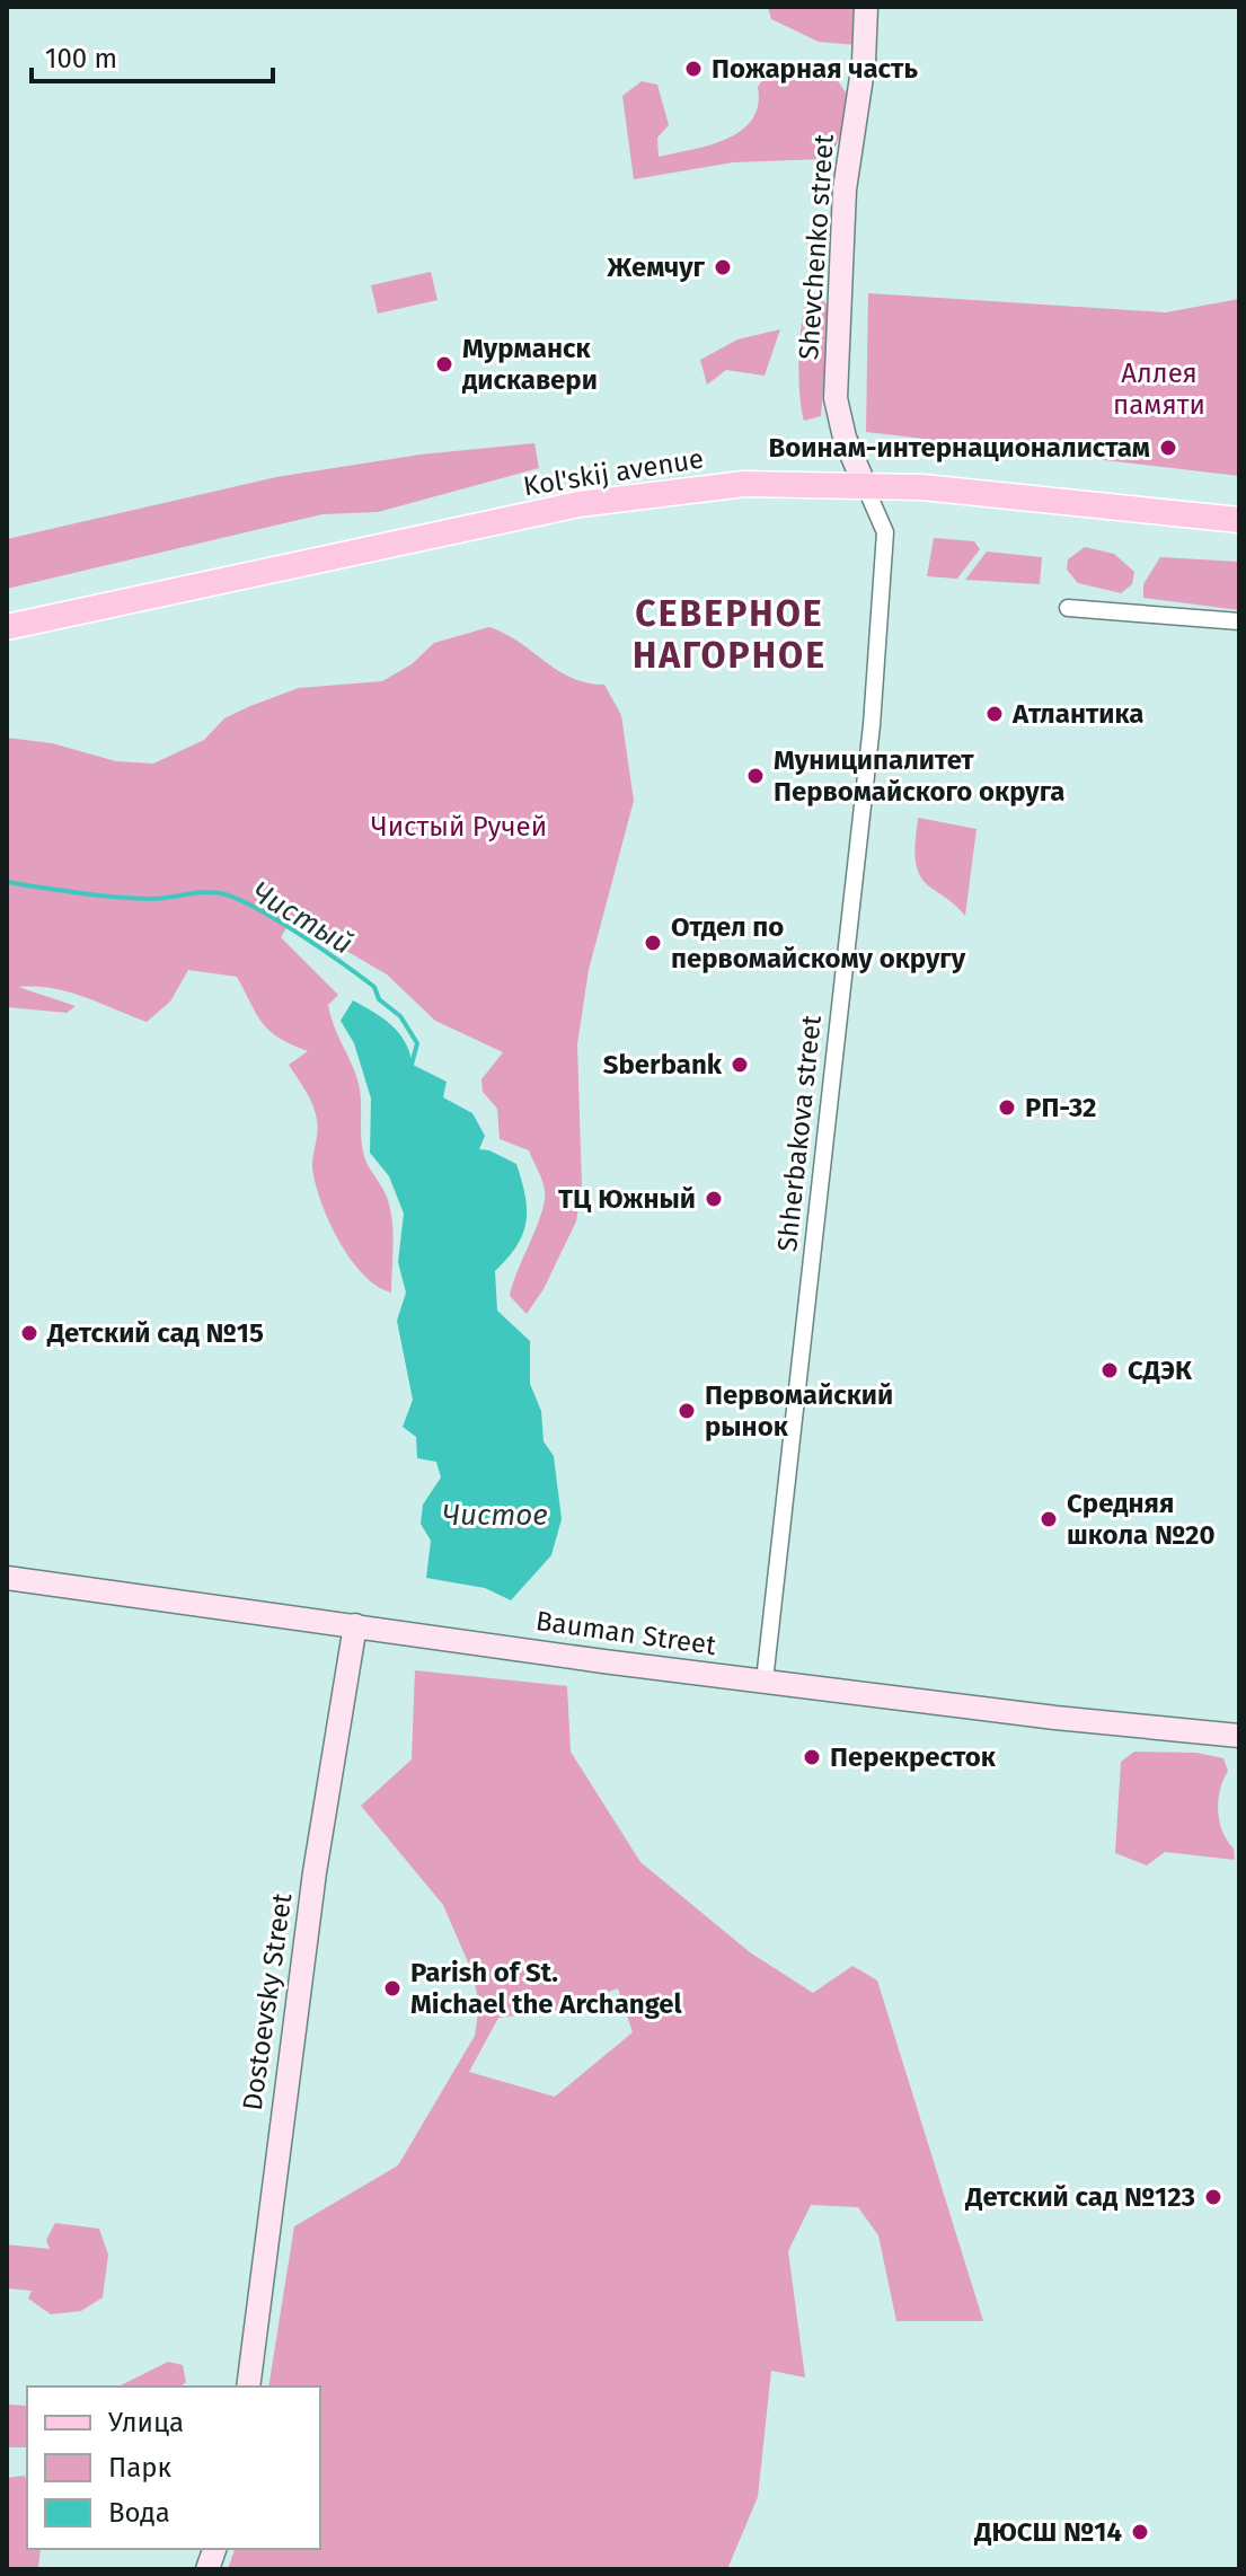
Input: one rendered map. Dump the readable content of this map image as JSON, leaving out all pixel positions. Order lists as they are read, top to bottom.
{
  "streets": {
    "main road": ["Kol'skij avenue"],
    "street": [
      "Shevchenko street",
      "Shherbakova street",
      "Bauman Street",
      "Dostoevsky Street"
    ]
  },
  "crossings": [
    ["Shevchenko street", "Kol'skij avenue"],
    ["Shevchenko street", "Shherbakova street"],
    ["Kol'skij avenue", "Shherbakova street"],
    ["Shherbakova street", "Bauman Street"],
    ["Bauman Street", "Dostoevsky Street"]
  ],
  "districts": ["СЕВЕРНОЕ НАГОРНОЕ"],
  "water": ["Чистый", "Чистое"],
  "parks": ["Аллея памяти", "Чистый Ручей"],
  "places": [
    "Пожарная часть",
    "Жемчуг",
    "Мурманск дискавери",
    "Воинам-интернационалистам",
    "Атлантика",
    "Муниципалитет Первомайского округа",
    "Отдел по первомайскому округу",
    "Sberbank",
    "РП-32",
    "ТЦ Южный",
    "Детский сад №15",
    "СДЭК",
    "Первомайский рынок",
    "Средняя школа №20",
    "Перекресток",
    "Parish of St. Michael the Archangel",
    "Детский сад №123",
    "ДЮСШ №14"
  ],
  "legend": ["Улица", "Парк", "Вода"],
  "scale_bar": "100 m"
}
